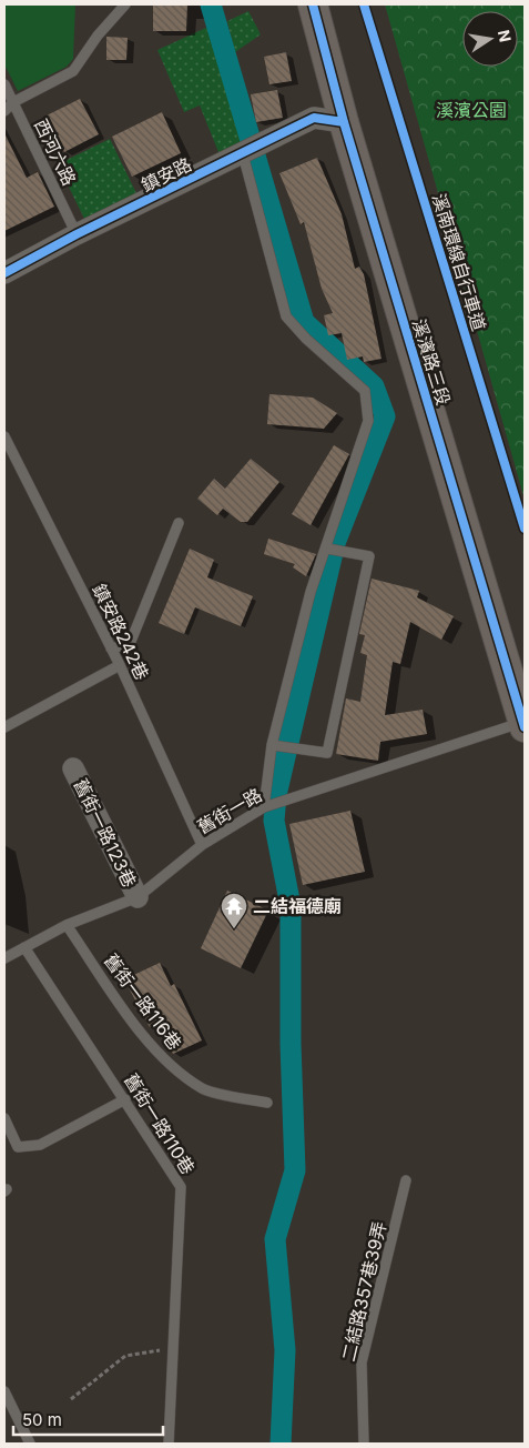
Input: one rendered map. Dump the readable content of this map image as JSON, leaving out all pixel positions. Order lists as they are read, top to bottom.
{
  "streets": {
    "street": ["鎮安路", "溪濱路三段", "舊街一路123巷"],
    "lane": [
      "西河六路",
      "鎮安路242巷",
      "舊街一路",
      "舊街一路116巷",
      "舊街一路110巷",
      "二結路357巷39弄"
    ],
    "cycle path": ["溪南環線自行車道"]
  },
  "crossings": [
    ["西河六路", "鎮安路"],
    ["鎮安路", "溪濱路三段"],
    ["溪濱路三段", "舊街一路"],
    ["鎮安路242巷", "舊街一路"],
    ["舊街一路", "舊街一路123巷"],
    ["舊街一路", "舊街一路116巷"],
    ["舊街一路", "舊街一路110巷"]
  ],
  "parks": ["溪濱公園"],
  "places": {
    "temple": ["二結福德廟"]
  },
  "scale_bar": "50 m",
  "north": "right"
}
